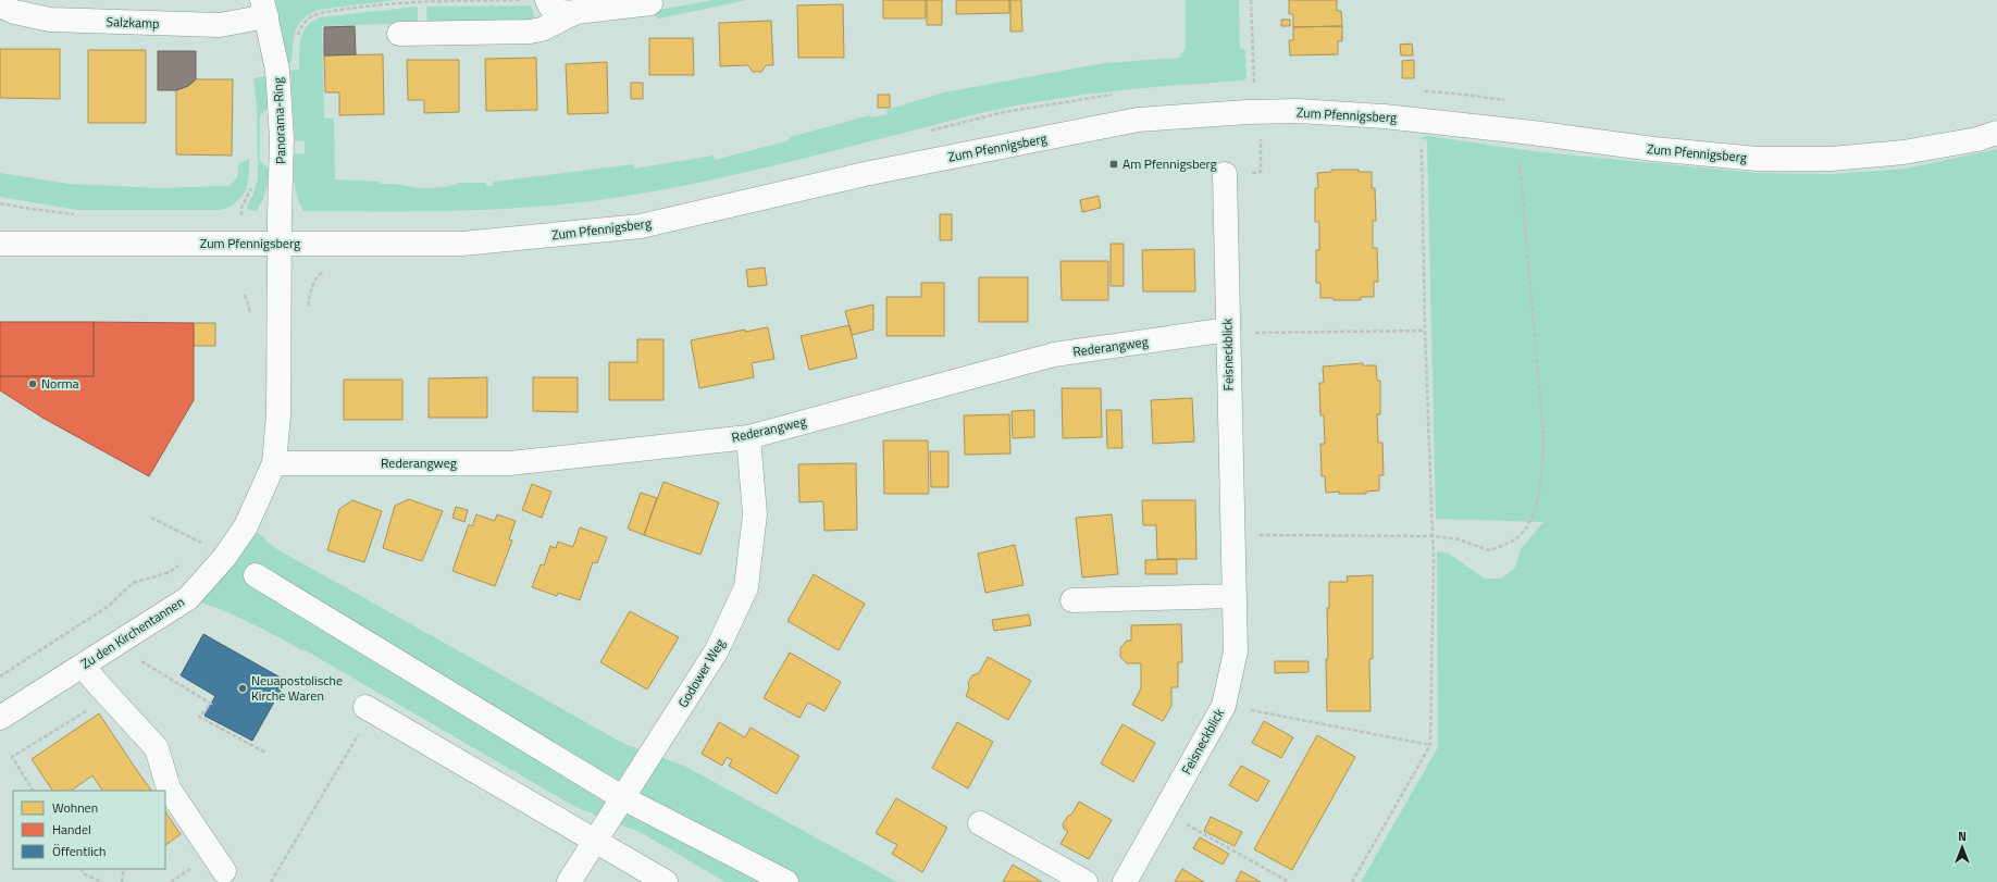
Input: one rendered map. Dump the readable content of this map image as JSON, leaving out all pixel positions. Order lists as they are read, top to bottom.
{
  "streets": {
    "street": [
      "Salzkamp",
      "Zum Pfennigsberg",
      "Panorama-Ring",
      "Rederangweg",
      "Feisneckblick",
      "Zu den Kirchentannen",
      "Godower Weg"
    ]
  },
  "crossings": [
    ["Salzkamp", "Panorama-Ring"],
    ["Zum Pfennigsberg", "Panorama-Ring"],
    ["Zum Pfennigsberg", "Zu den Kirchentannen"],
    ["Panorama-Ring", "Zu den Kirchentannen"],
    ["Rederangweg", "Feisneckblick"],
    ["Rederangweg", "Zu den Kirchentannen"],
    ["Rederangweg", "Godower Weg"]
  ],
  "places": {
    "transit": ["Am Pfennigsberg"],
    "other": ["Norma", "Neuapostolische Kirche Waren"]
  },
  "legend": ["Wohnen", "Handel", "Öffentlich"],
  "north": "top"
}
